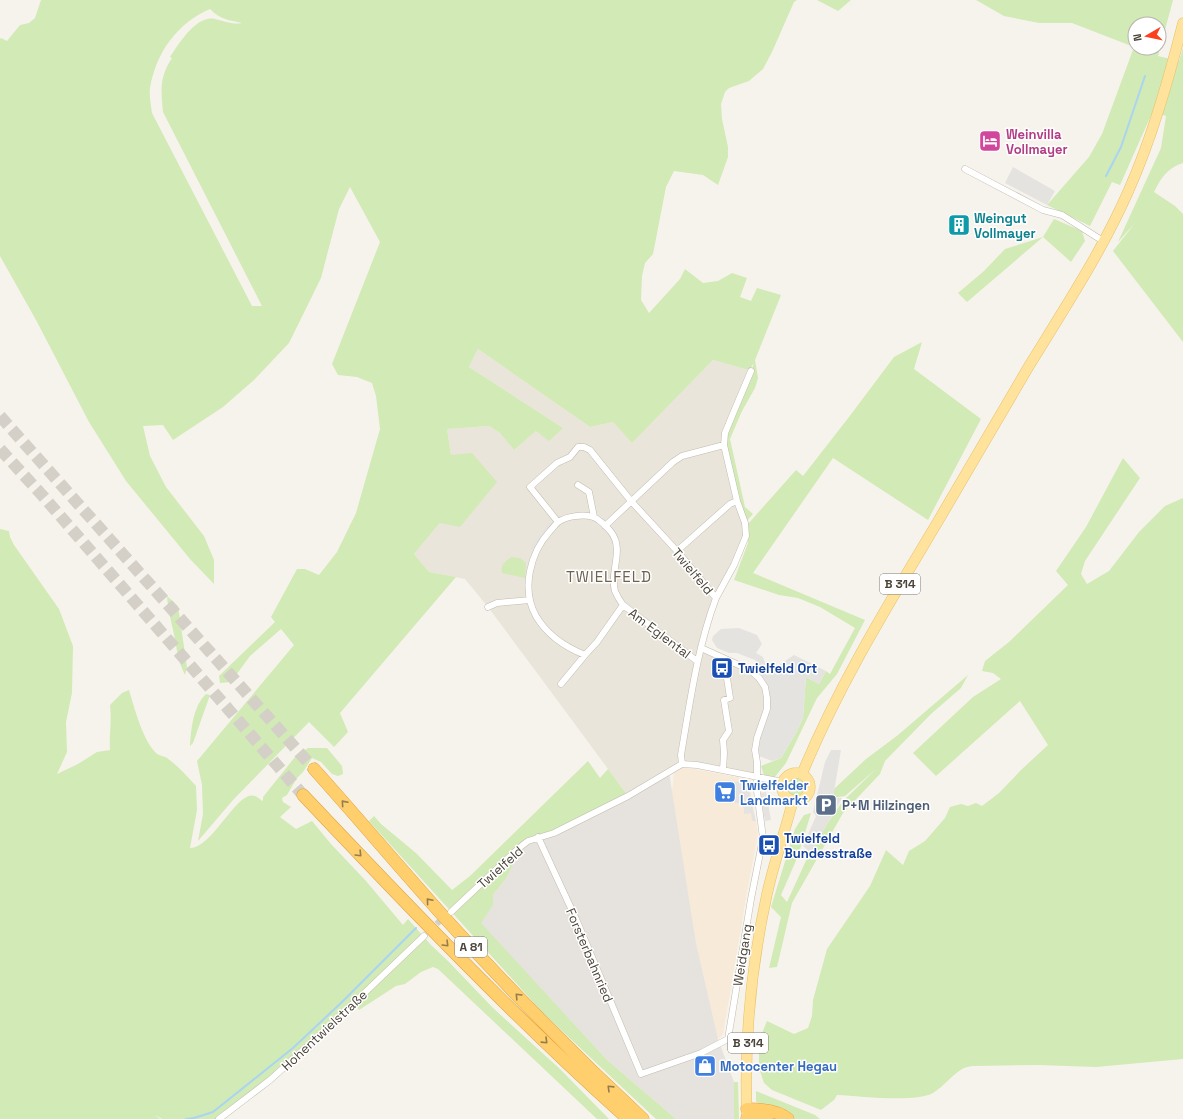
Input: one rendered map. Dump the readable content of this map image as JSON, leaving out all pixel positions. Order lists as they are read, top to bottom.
{
  "streets": {
    "highway": ["A 81"],
    "main road": ["B 314"],
    "street": [
      "Twielfeld",
      "Am Eglental",
      "Forsterbahnried",
      "Weidgang",
      "Hohentwielstraße"
    ]
  },
  "crossings": [
    ["Twielfeld", "Am Eglental"],
    ["Twielfeld", "Forsterbahnried"],
    ["Am Eglental", "Weidgang"],
    ["Forsterbahnried", "Weidgang"]
  ],
  "districts": ["TWIELFELD"],
  "places": {
    "hotel": ["Weinvilla Vollmayer"],
    "building": ["Weingut Vollmayer"],
    "bus stop": ["Twielfeld Ort", "Twielfeld Bundesstraße"],
    "supermarket": ["Twielfelder Landmarkt"],
    "parking": ["P+M Hilzingen"],
    "shop": ["Motocenter Hegau"]
  },
  "north": "left"
}
